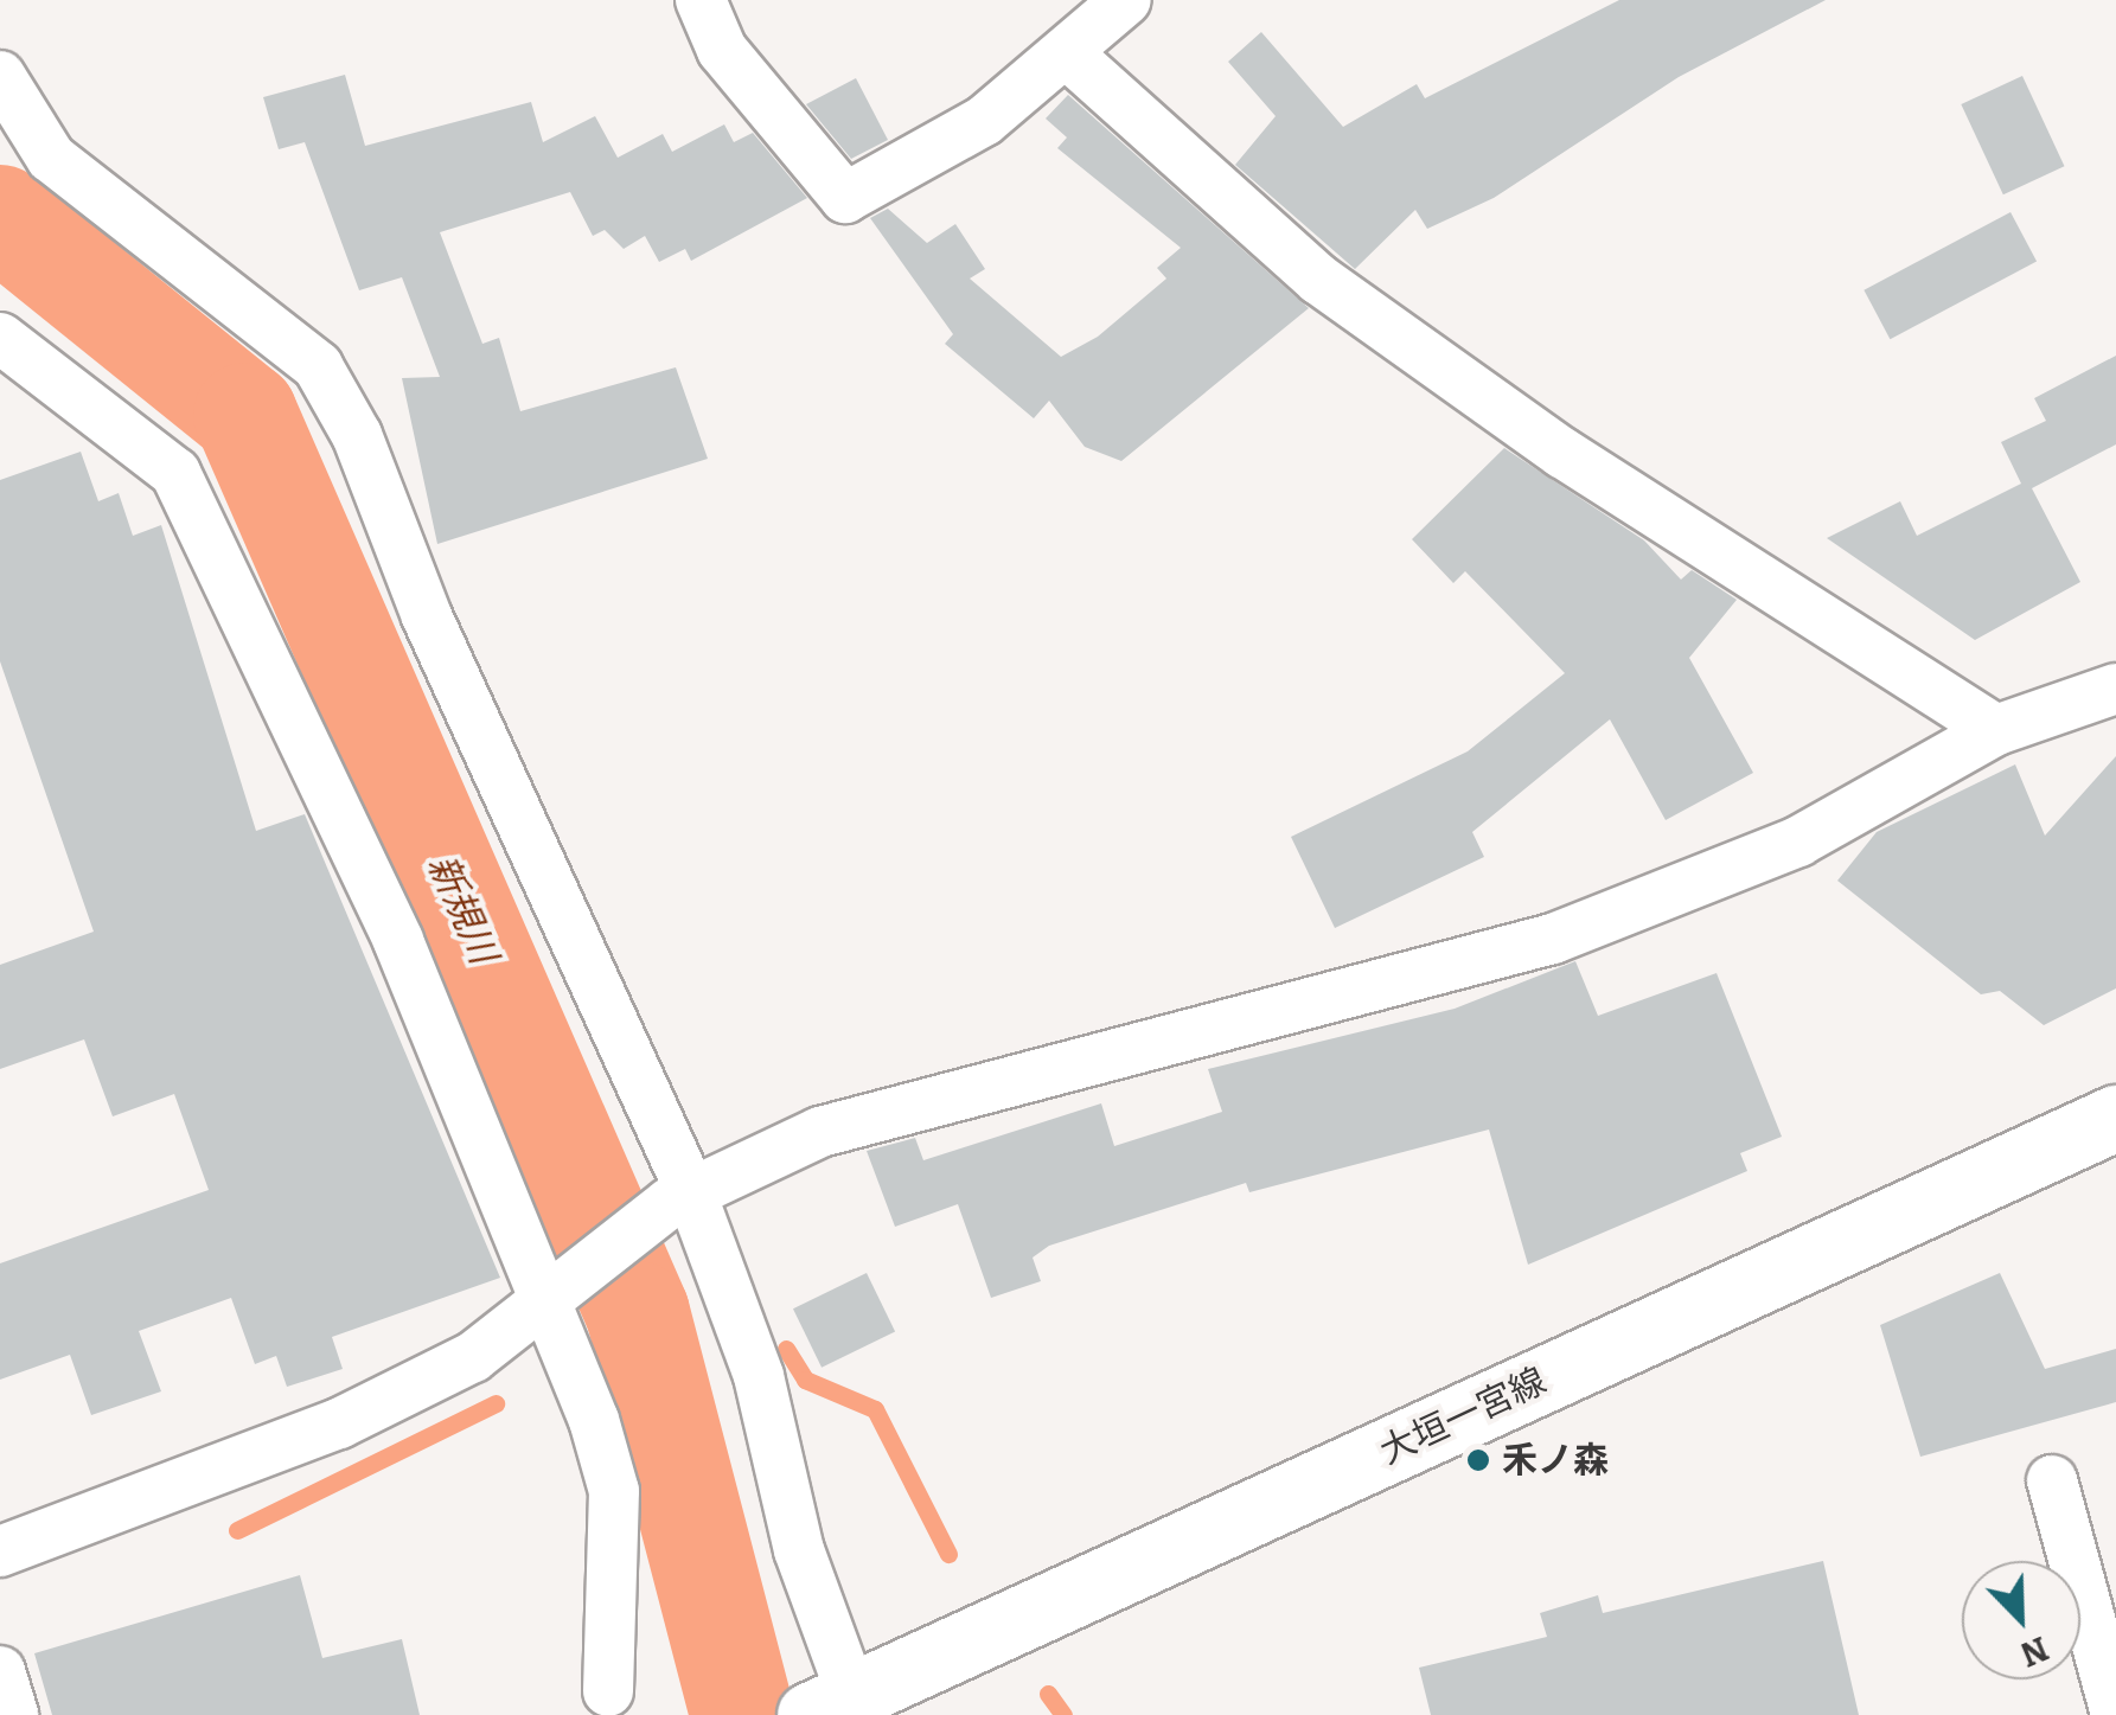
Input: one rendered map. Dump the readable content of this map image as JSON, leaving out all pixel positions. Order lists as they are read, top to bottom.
{
  "streets": {
    "main road": ["大垣一宮線"]
  },
  "water": ["新規川"],
  "places": ["禾ノ森"],
  "north": "bottom right"
}
